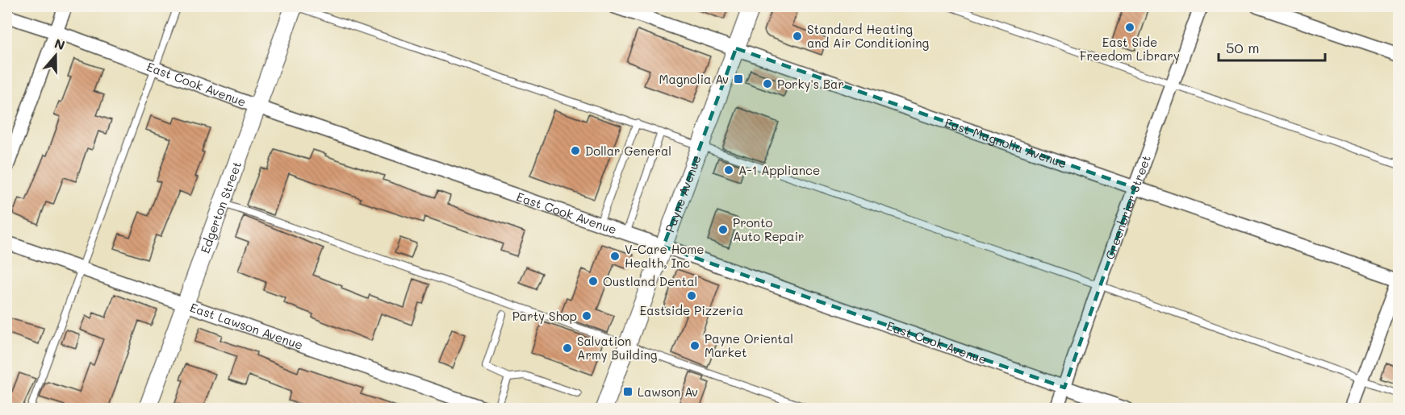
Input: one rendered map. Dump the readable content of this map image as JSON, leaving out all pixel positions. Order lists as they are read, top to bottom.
{
  "streets": {
    "street": [
      "East Cook Avenue",
      "East Magnolia Avenue",
      "Payne Avenue",
      "Edgerton Street",
      "Greenbrier Street",
      "East Lawson Avenue"
    ]
  },
  "crossings": [
    ["East Cook Avenue", "Payne Avenue"],
    ["East Cook Avenue", "Edgerton Street"],
    ["East Cook Avenue", "Greenbrier Street"],
    ["East Magnolia Avenue", "Payne Avenue"],
    ["East Magnolia Avenue", "Greenbrier Street"],
    ["Edgerton Street", "East Lawson Avenue"]
  ],
  "places": {
    "other": [
      "East Side Freedom Library",
      "Standard Heating and Air Conditioning",
      "Porky's Bar",
      "Dollar General",
      "A-1 Appliance",
      "Pronto Auto Repair",
      "V-Care Home Health, Inc",
      "Oustland Dental",
      "Eastside Pizzeria",
      "Party Shop",
      "Payne Oriental Market",
      "Salvation Army Building"
    ],
    "transit": ["Magnolia Av", "Lawson Av"]
  },
  "scale_bar": "50 m",
  "north": "top"
}
